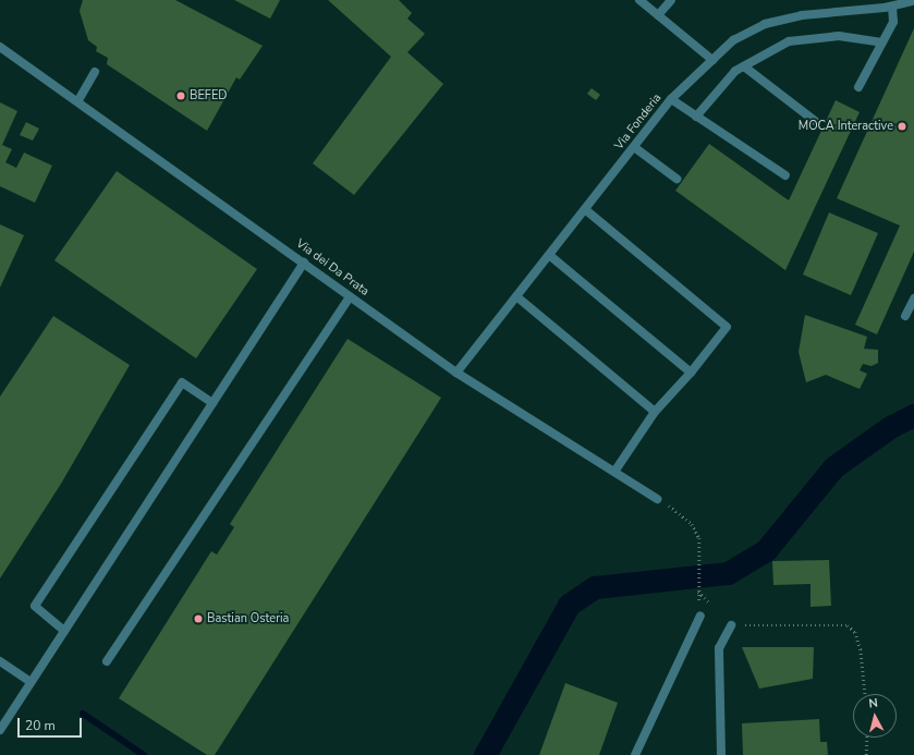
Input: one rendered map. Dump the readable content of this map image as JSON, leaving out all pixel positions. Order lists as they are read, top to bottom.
{
  "streets": {
    "street": ["Via Fonderia", "Via dei Da Prata"]
  },
  "crossings": [
    ["Via Fonderia", "Via dei Da Prata"]
  ],
  "places": ["BEFED", "MOCA Interactive", "Bastian Osteria"],
  "scale_bar": "20 m",
  "north": "top"
}
